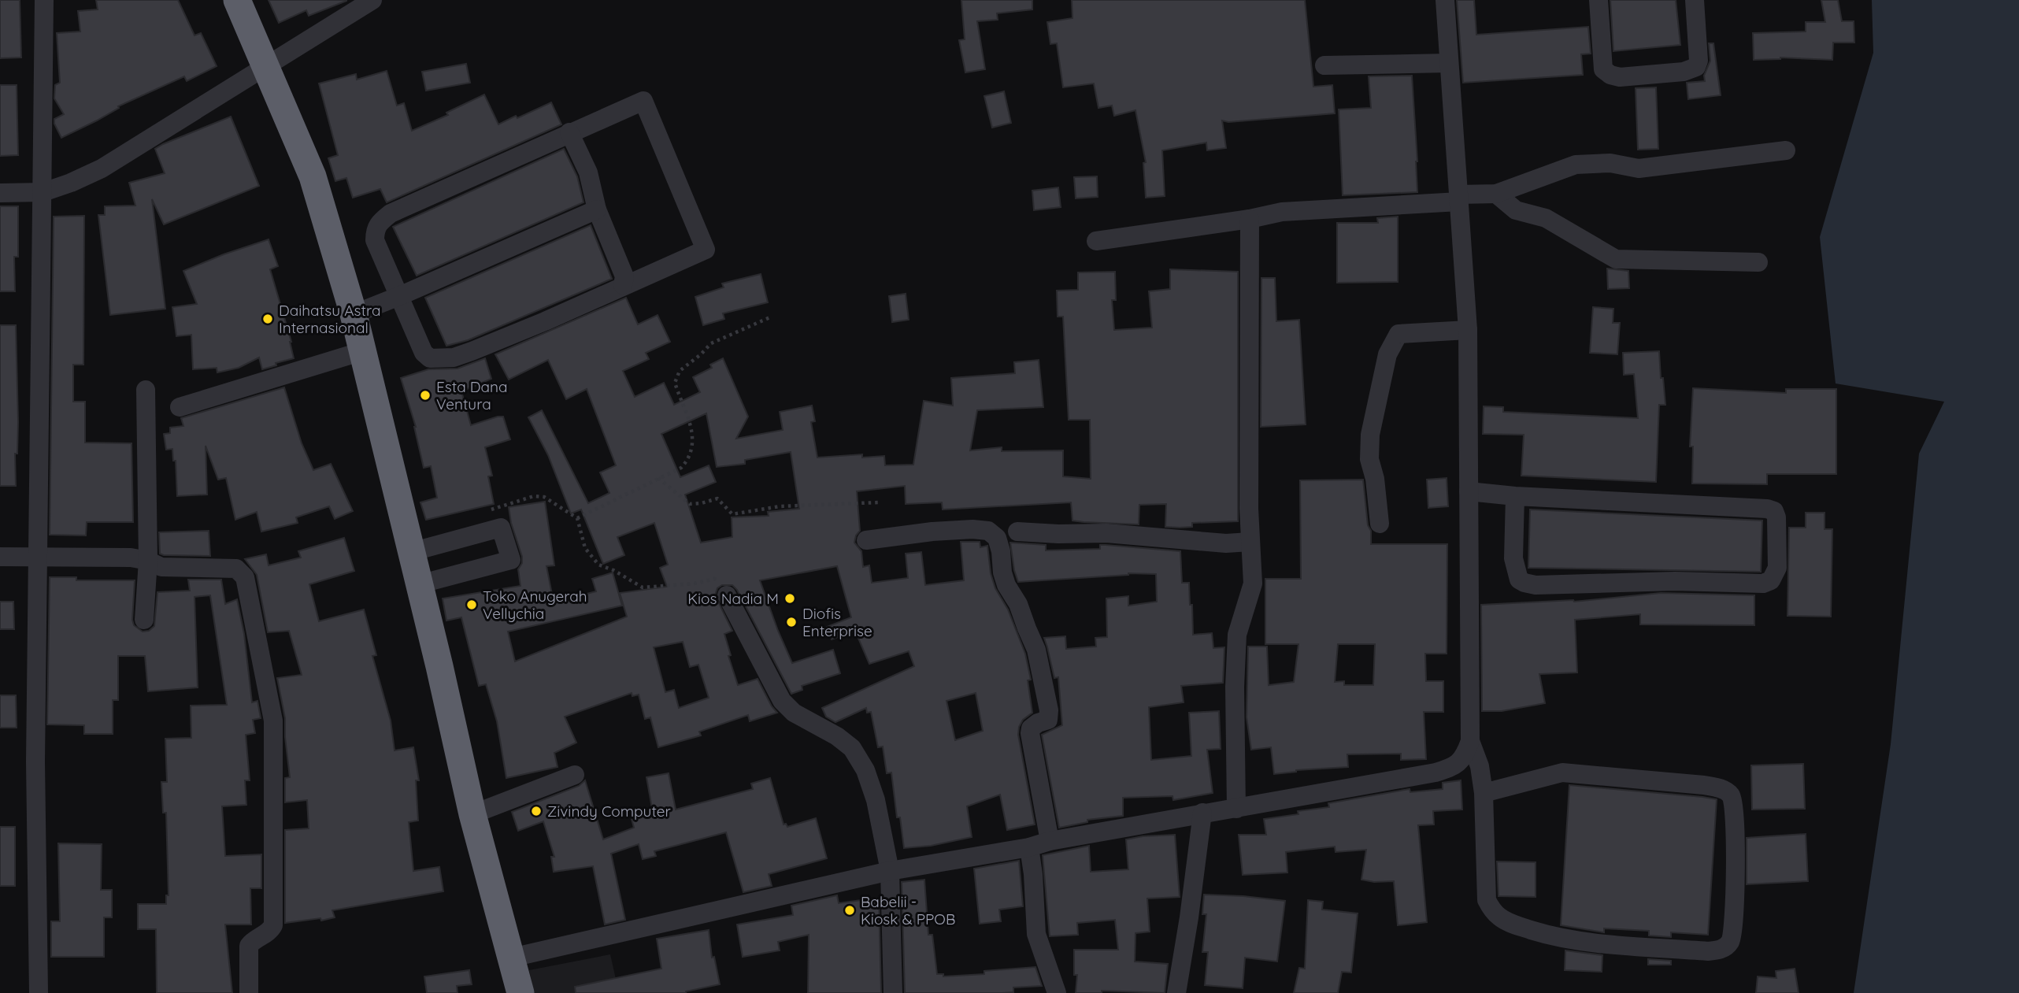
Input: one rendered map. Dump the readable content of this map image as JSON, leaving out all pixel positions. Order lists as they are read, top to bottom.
{
  "places": [
    "Daihatsu Astra Internasional",
    "Esta Dana Ventura",
    "Kios Nadia M",
    "Toko Anugerah Vellychia",
    "Diofis Enterprise",
    "Zivindy Computer",
    "Babelii - Kiosk & PPOB"
  ]
}
